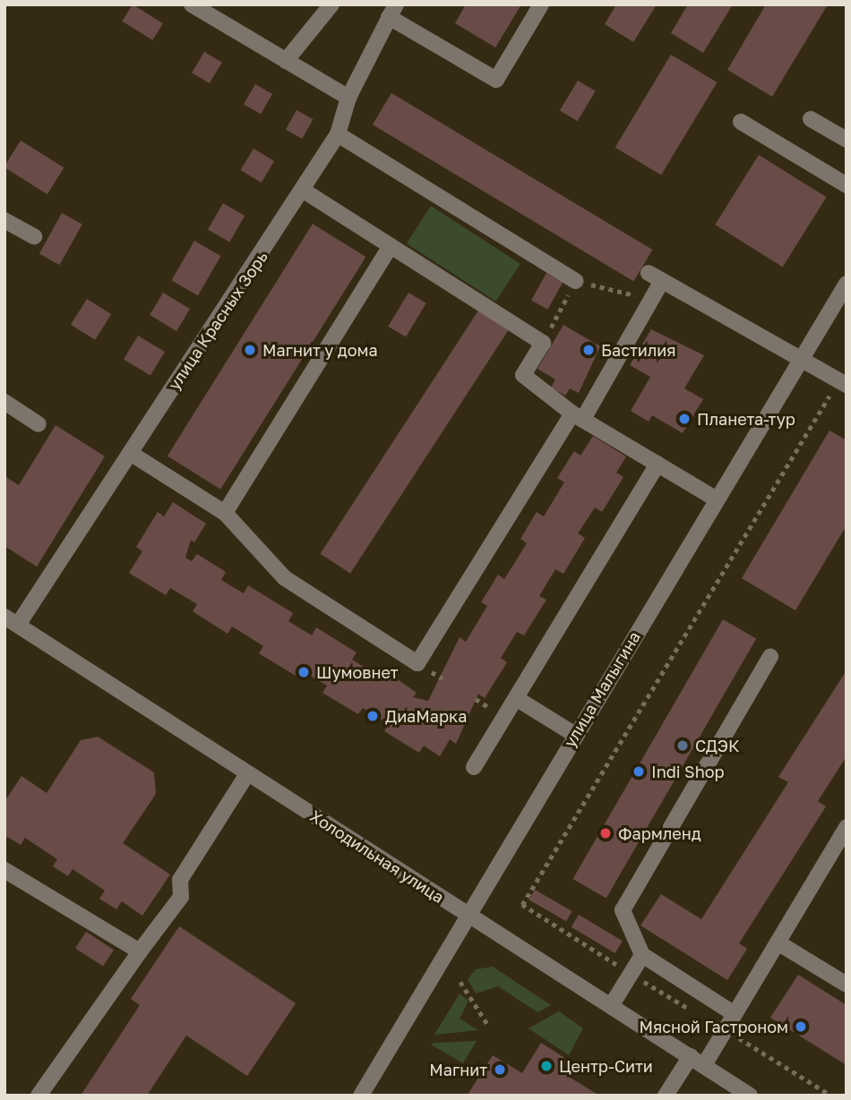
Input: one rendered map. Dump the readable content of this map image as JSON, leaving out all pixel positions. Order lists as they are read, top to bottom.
{
  "streets": {
    "street": ["улица Красных Зорь", "улица Малыгина", "Холодильная улица"]
  },
  "crossings": [
    ["улица Красных Зорь", "Холодильная улица"],
    ["улица Малыгина", "Холодильная улица"]
  ],
  "places": [
    "Магнит у дома",
    "Бастилия",
    "Планета-тур",
    "Шумовнет",
    "ДиаМарка",
    "СДЭК",
    "Indi Shop",
    "Фармленд",
    "Мясной Гастроном",
    "Центр-Сити",
    "Магнит"
  ]
}
